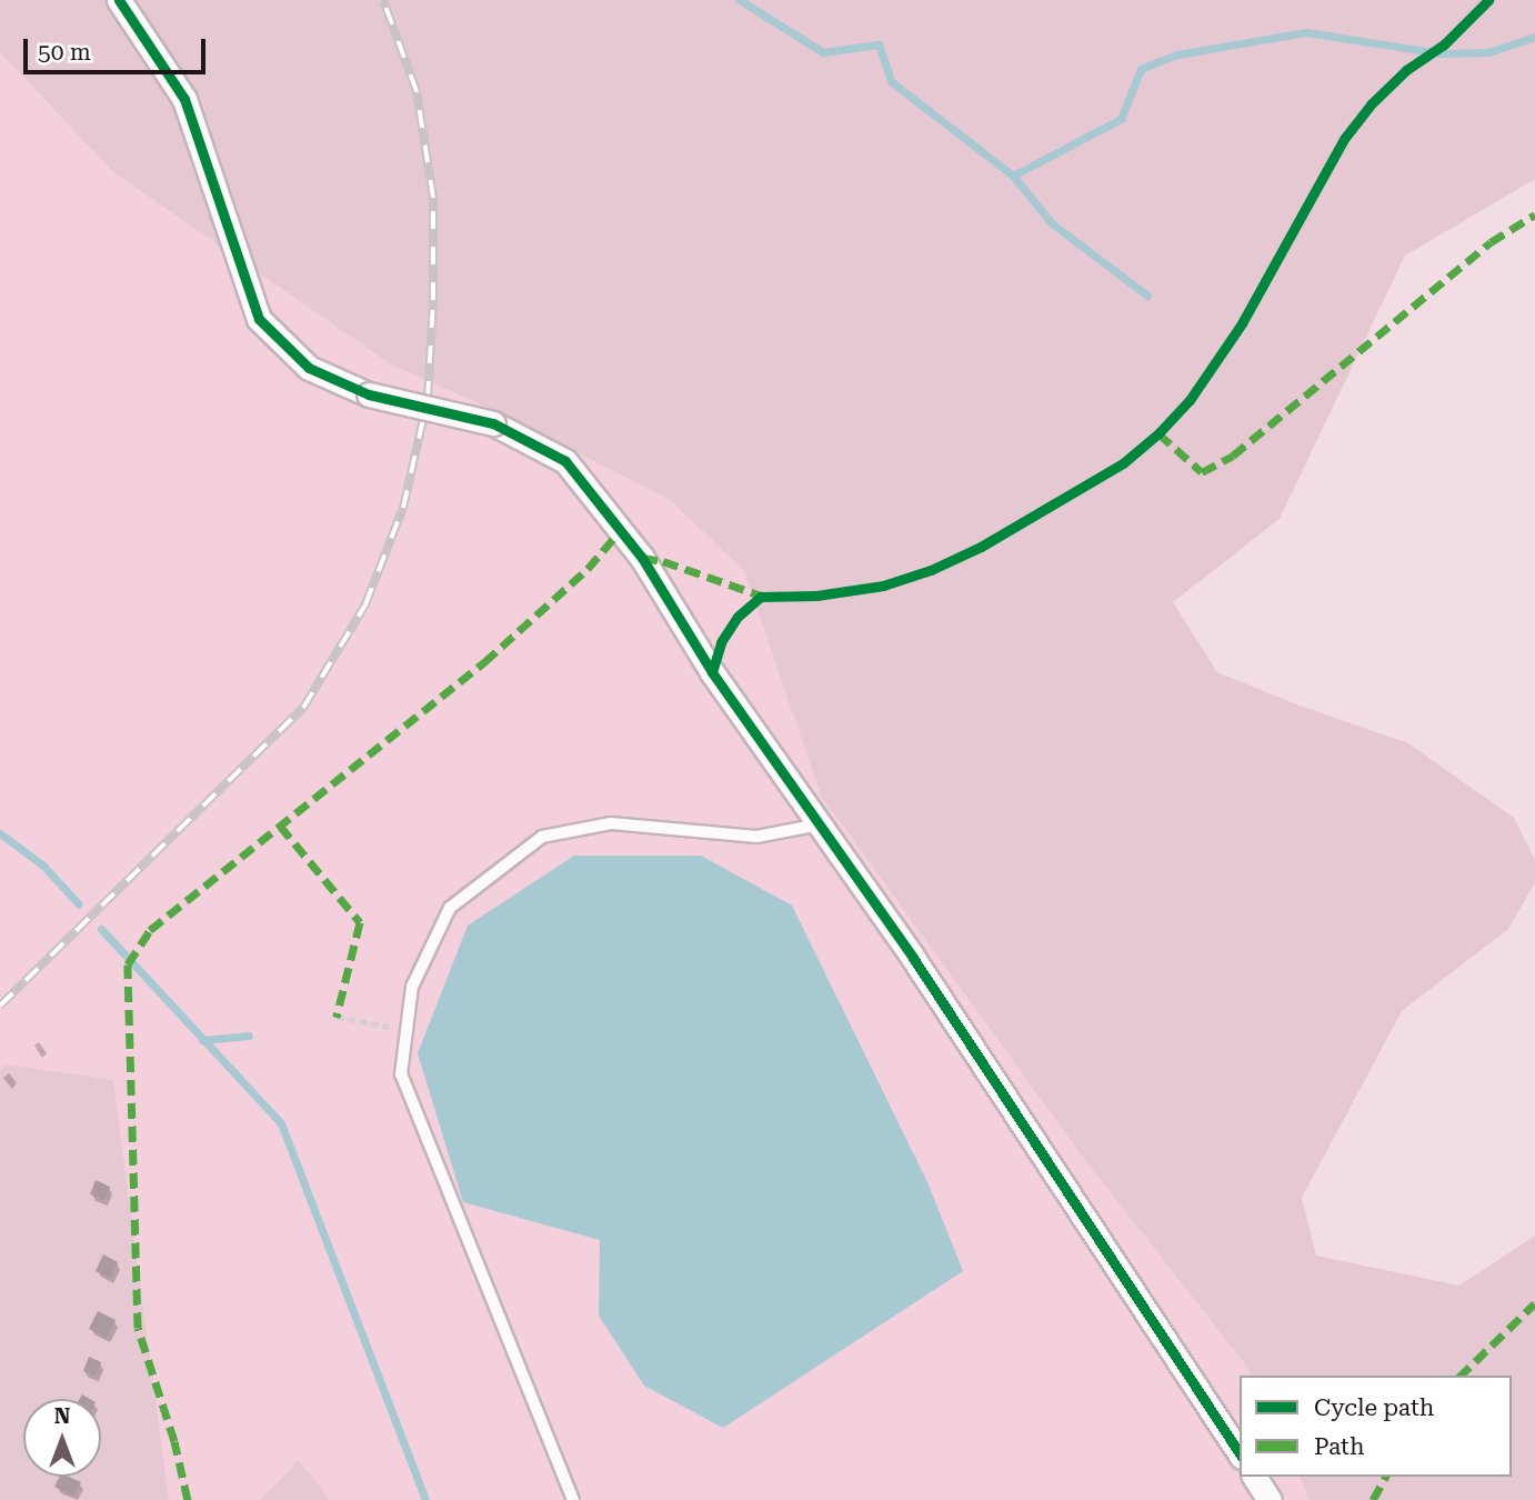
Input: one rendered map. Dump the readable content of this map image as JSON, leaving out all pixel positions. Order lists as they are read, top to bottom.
{
  "legend": ["Cycle path", "Path"],
  "scale_bar": "50 m",
  "north": "top"
}
